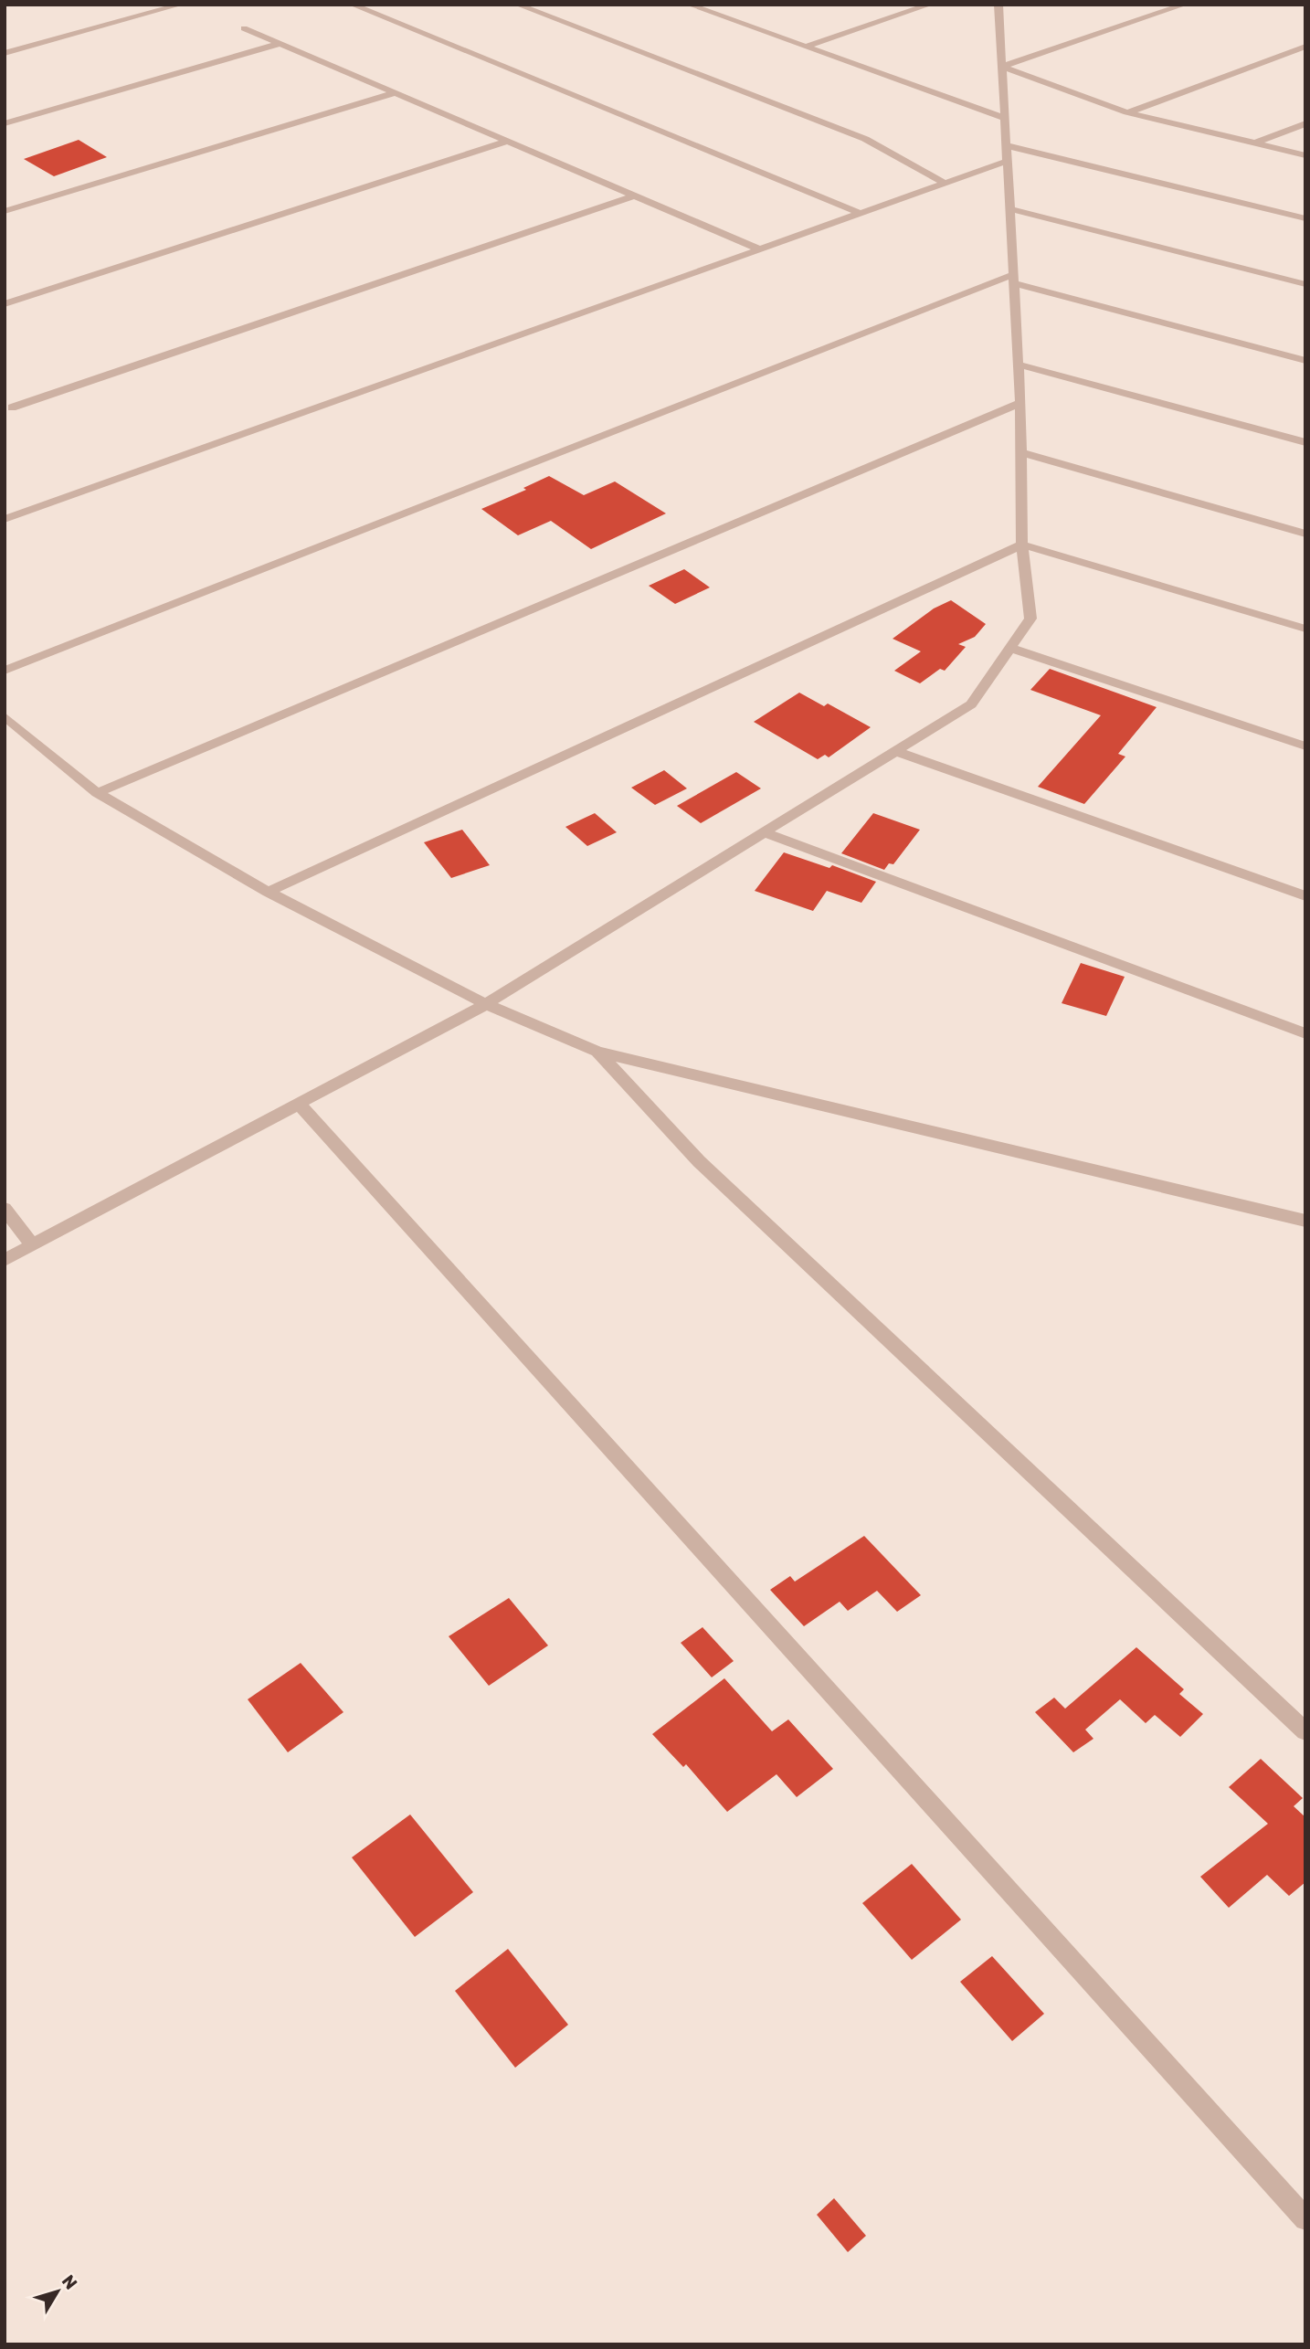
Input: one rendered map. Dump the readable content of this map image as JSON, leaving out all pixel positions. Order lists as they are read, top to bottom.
{
  "north": "top right"
}
